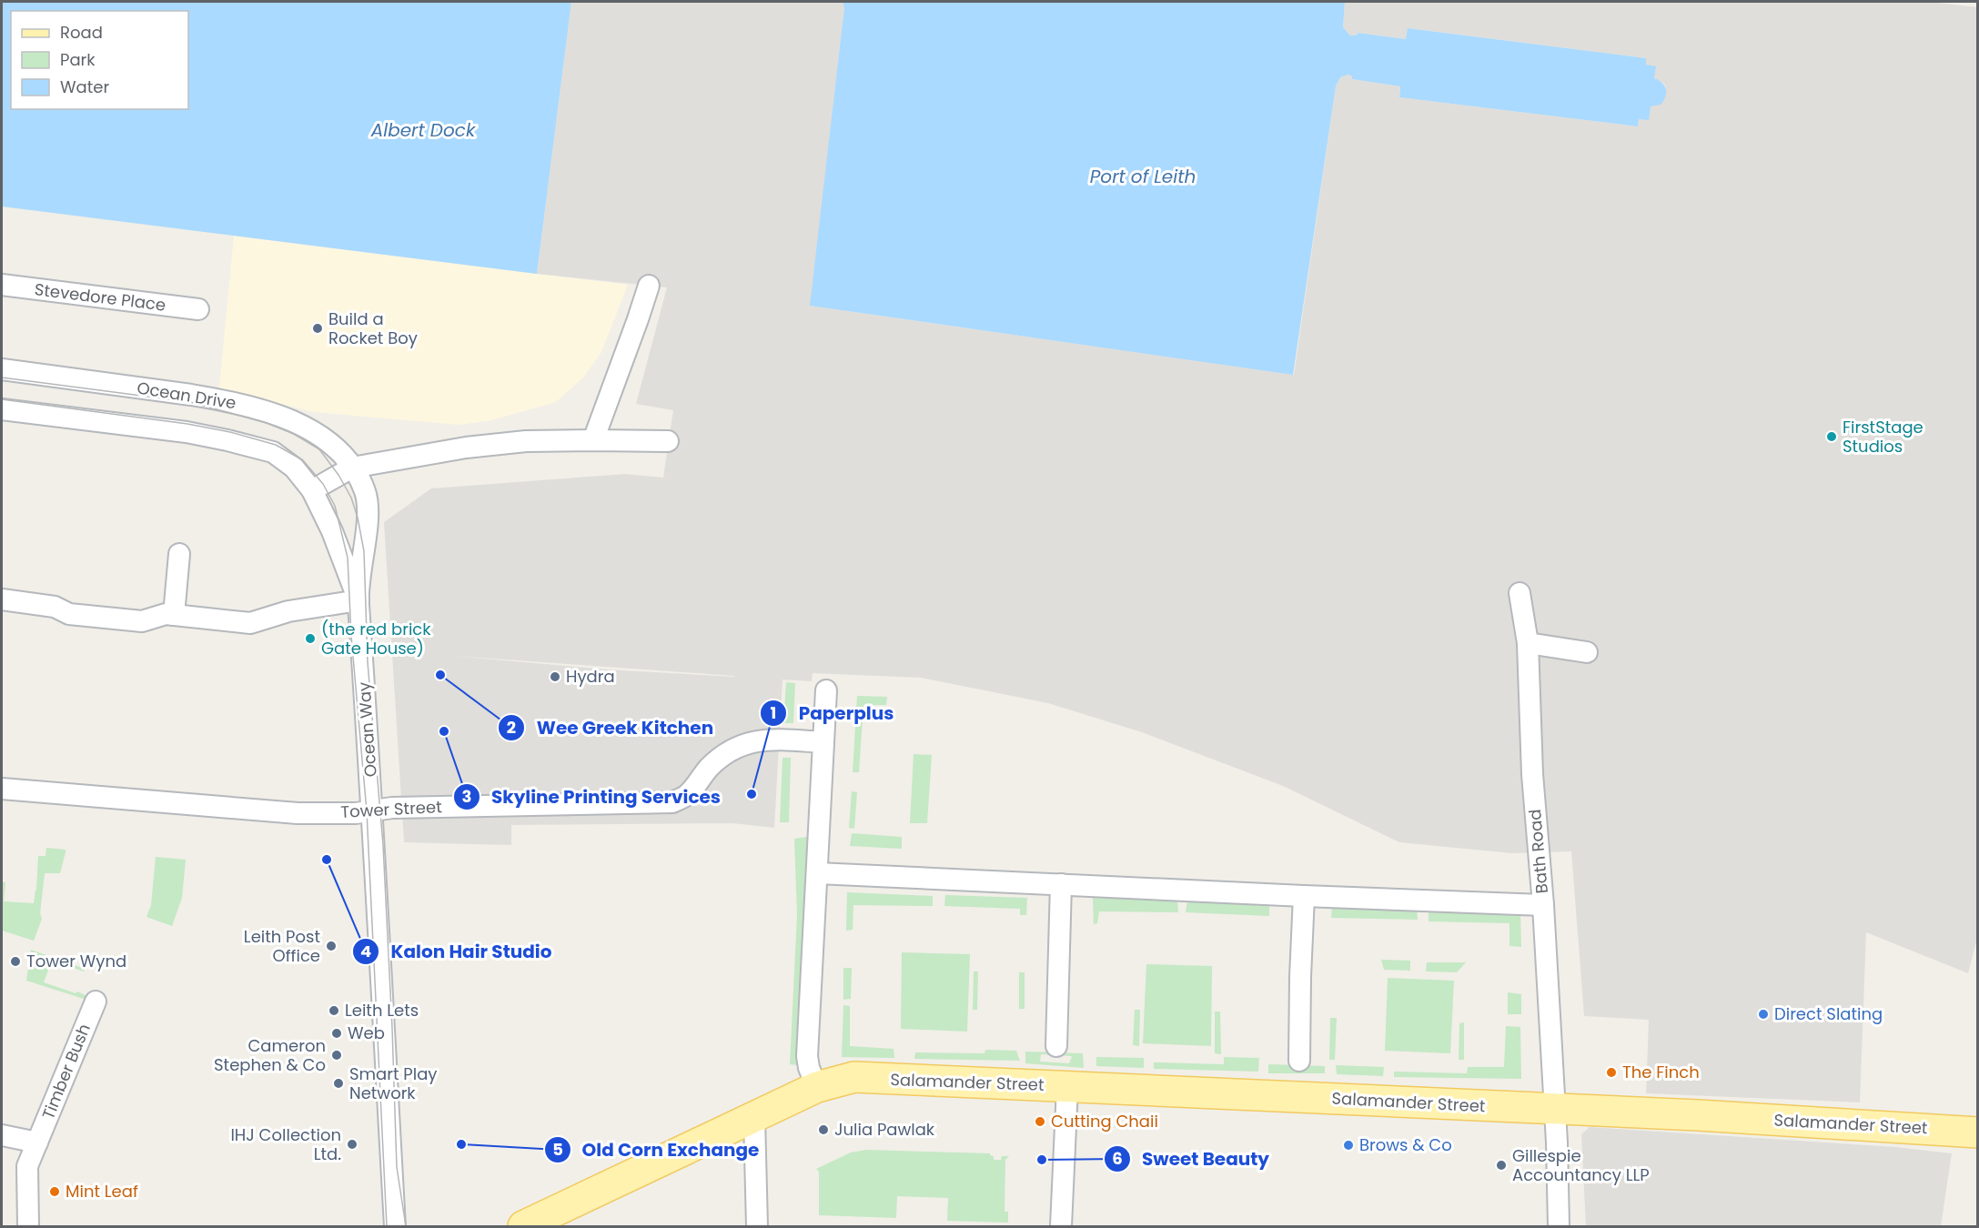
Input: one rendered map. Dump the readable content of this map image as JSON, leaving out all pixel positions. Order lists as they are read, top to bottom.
{
  "streets": {
    "main road": ["Salamander Street"],
    "street": [
      "Stevedore Place",
      "Ocean Drive",
      "Ocean Way",
      "Tower Street",
      "Bath Road",
      "Timber Bush"
    ]
  },
  "crossings": [
    ["Ocean Drive", "Ocean Way"],
    ["Ocean Way", "Tower Street"],
    ["Bath Road", "Salamander Street"]
  ],
  "water": ["Albert Dock", "Port of Leith"],
  "places": [
    "Build a Rocket Boy",
    "FirstStage Studios",
    "(the red brick Gate House)",
    "Wee Greek Kitchen",
    "Hydra",
    "Skyline Printing Services",
    "Paperplus",
    "Kalon Hair Studio",
    "Leith Post Office",
    "Tower Wynd",
    "Leith Lets",
    "Direct Slating",
    "Web",
    "Cameron Stephen & Co",
    "The Finch",
    "Smart Play Network",
    "Cutting Chaii",
    "Julia Pawlak",
    "IHJ Collection Ltd.",
    "Old Corn Exchange",
    "Brows & Co",
    "Sweet Beauty",
    "Gillespie Accountancy LLP",
    "Mint Leaf"
  ],
  "legend": ["Road", "Park", "Water"]
}
